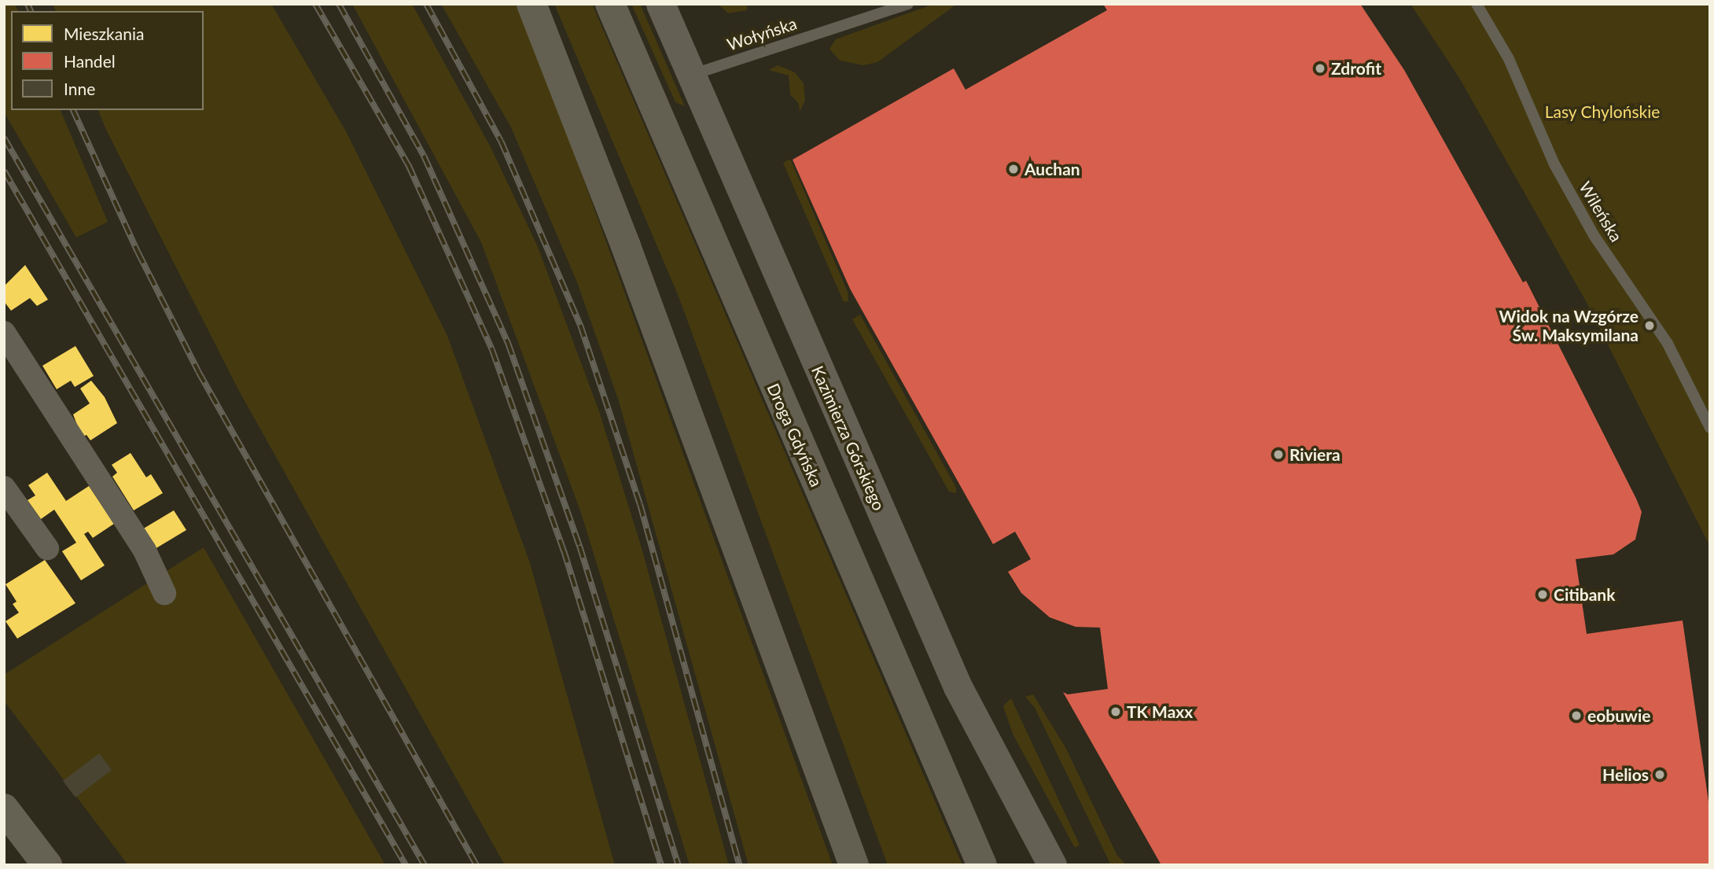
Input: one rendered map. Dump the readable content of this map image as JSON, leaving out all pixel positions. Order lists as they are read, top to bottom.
{
  "streets": {
    "main road": ["Droga Gdyńska"],
    "street": ["Kazimierza Górskiego"],
    "lane": ["Wołyńska", "Wileńska"]
  },
  "crossings": [
    ["Wołyńska", "Kazimierza Górskiego"]
  ],
  "parks": ["Lasy Chylońskie"],
  "places": [
    "Zdrofit",
    "Auchan",
    "Widok na Wzgórze Św. Maksymilana",
    "Riviera",
    "Citibank",
    "TK Maxx",
    "eobuwie",
    "Helios"
  ],
  "legend": ["Mieszkania", "Handel", "Inne"]
}
